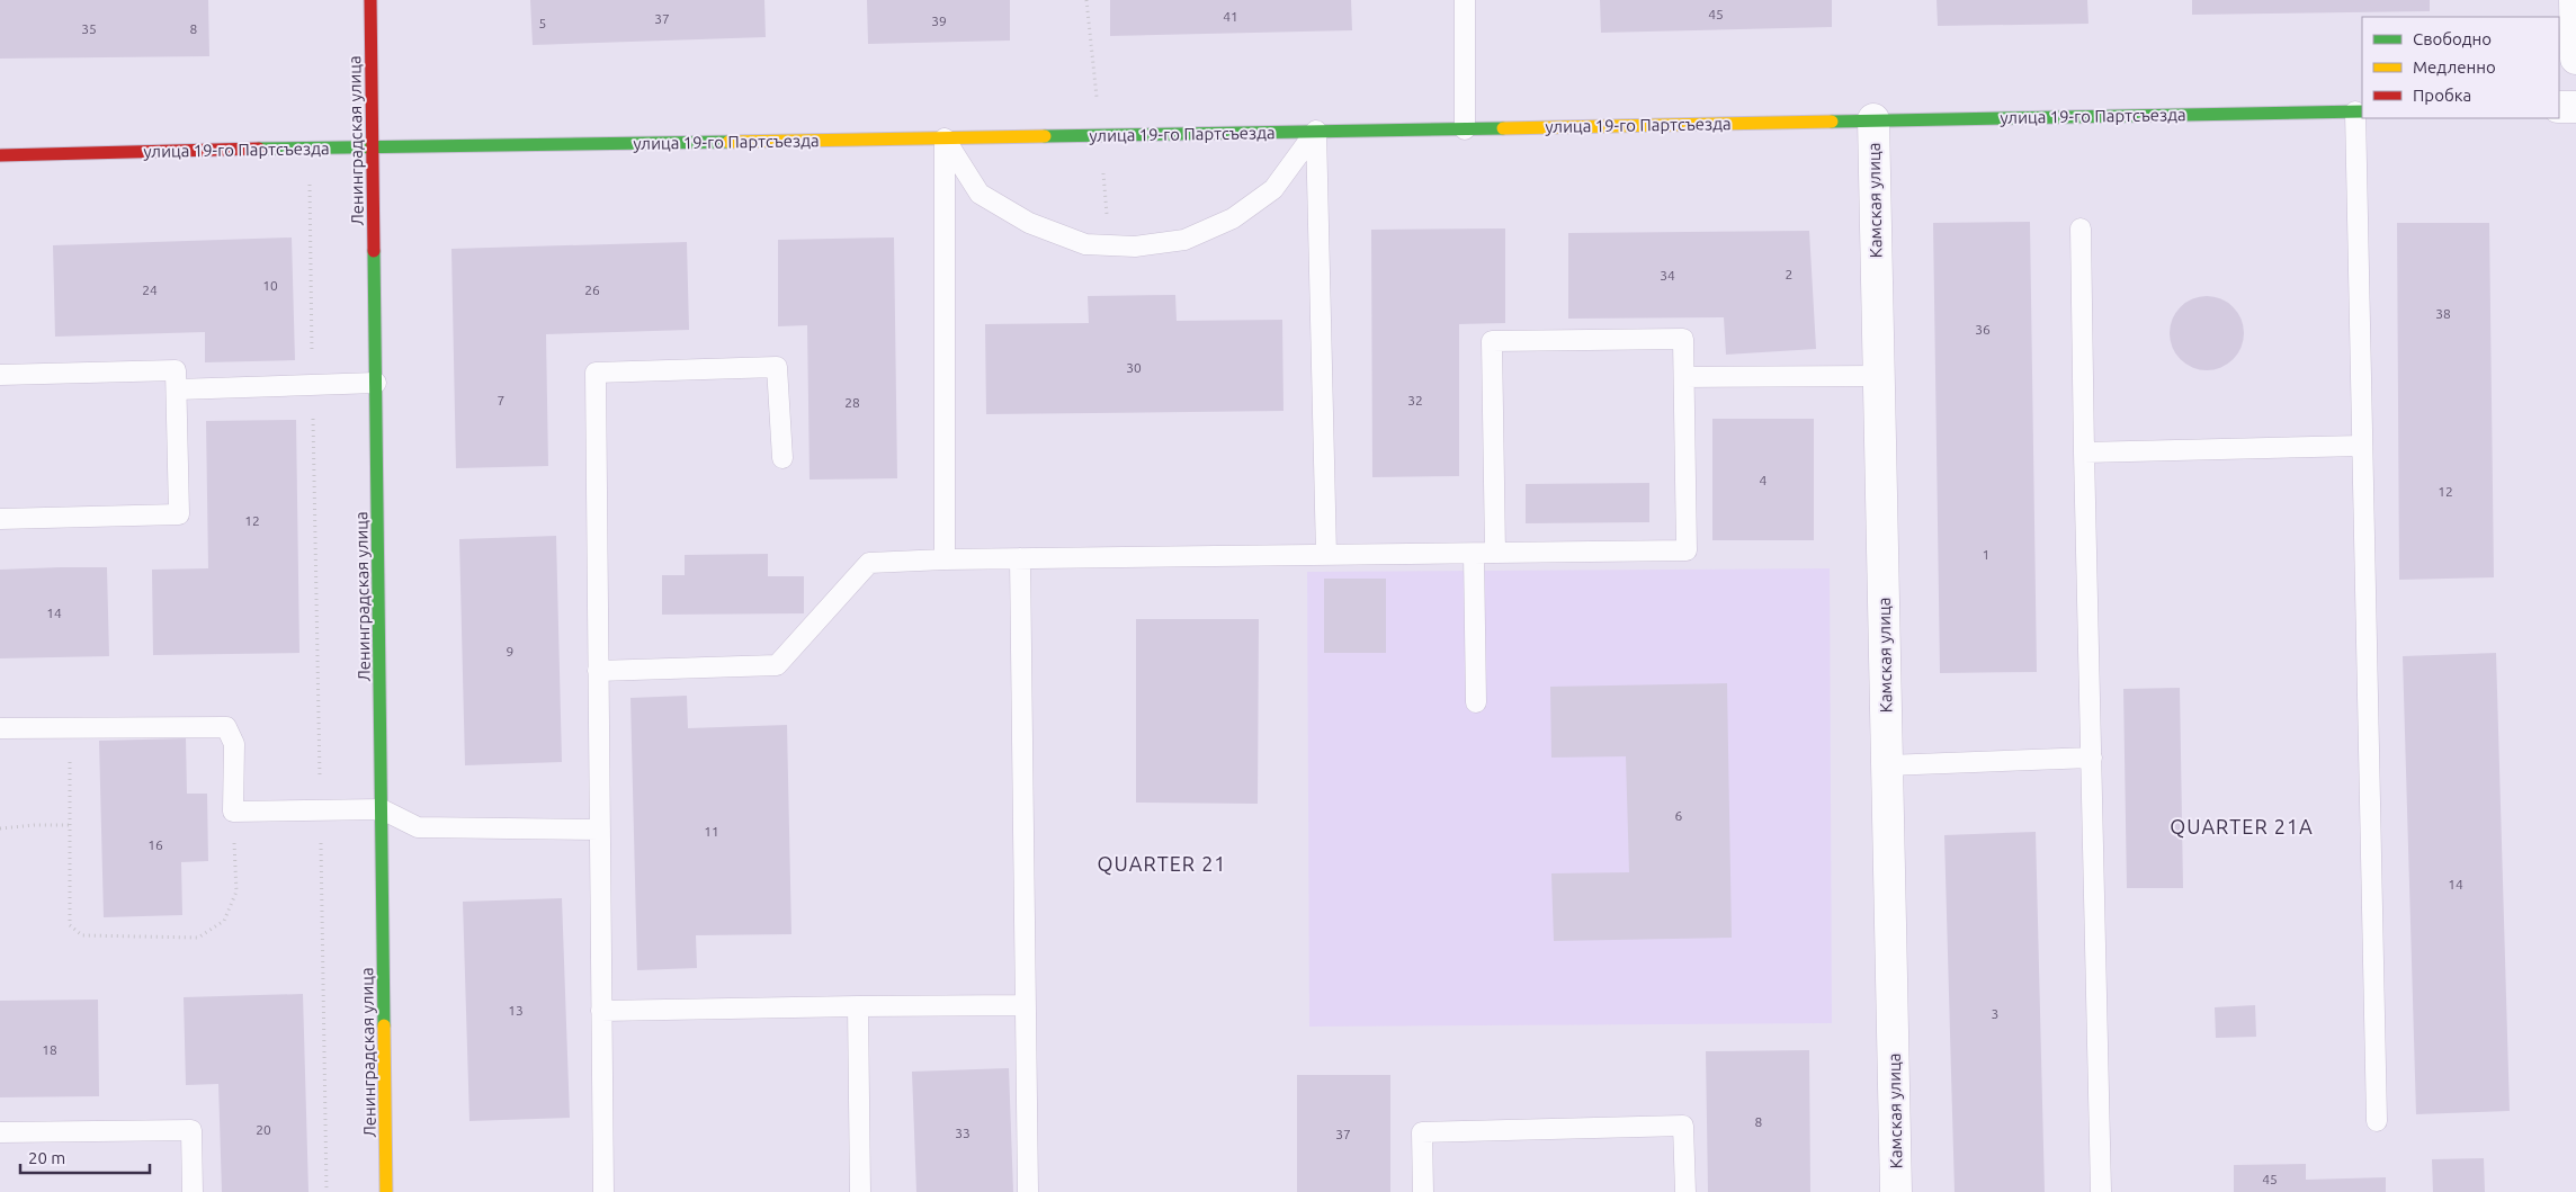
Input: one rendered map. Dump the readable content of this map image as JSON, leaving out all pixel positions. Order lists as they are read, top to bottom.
{
  "streets": {
    "street": ["улица 19-го Партсъезда", "Ленинградская улица", "Камская улица"]
  },
  "crossings": [
    ["улица 19-го Партсъезда", "Ленинградская улица"],
    ["улица 19-го Партсъезда", "Камская улица"]
  ],
  "districts": ["QUARTER 21A", "QUARTER 21"],
  "house_numbers": [
    "45",
    "41",
    "37",
    "39",
    "5",
    "35",
    "8",
    "2",
    "34",
    "10",
    "24",
    "26",
    "38",
    "36",
    "30",
    "7",
    "32",
    "28",
    "4",
    "12",
    "12",
    "1",
    "14",
    "9",
    "6",
    "11",
    "16",
    "14",
    "13",
    "3",
    "18",
    "8",
    "20",
    "33",
    "37",
    "45"
  ],
  "legend": ["Свободно", "Медленно", "Пробка"],
  "scale_bar": "20 m"
}
